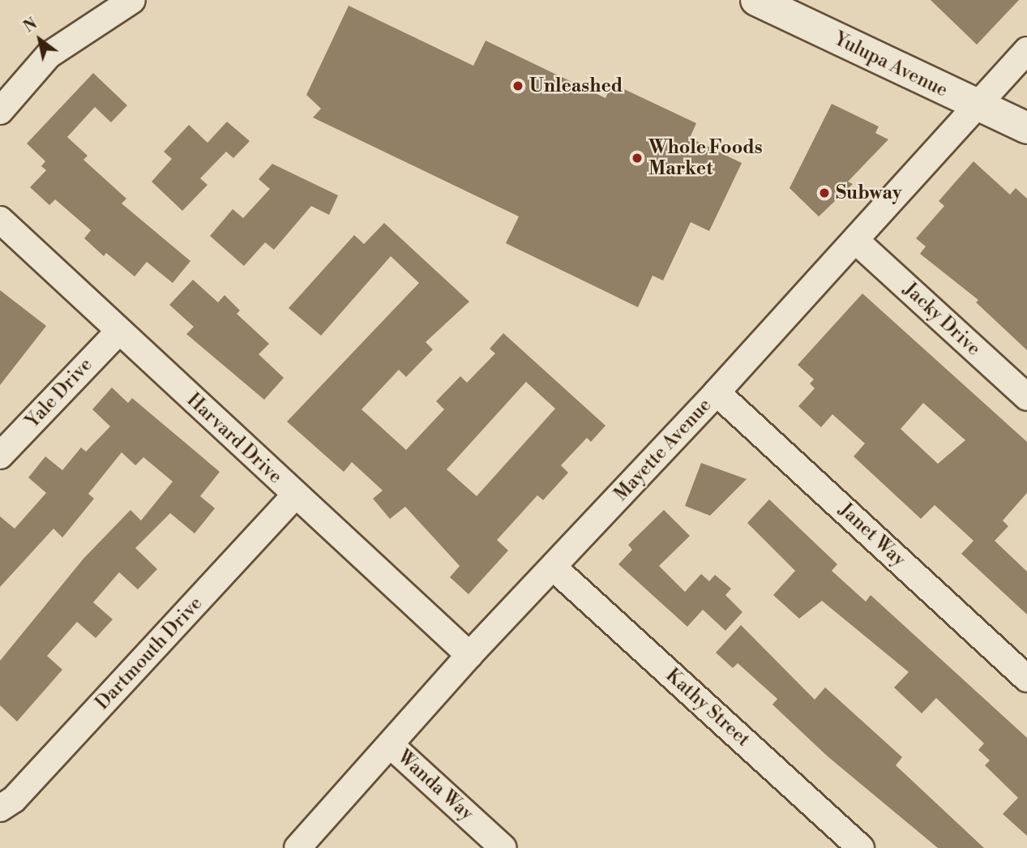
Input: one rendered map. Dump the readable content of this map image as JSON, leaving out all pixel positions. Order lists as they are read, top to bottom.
{
  "streets": {
    "street": [
      "Yulupa Avenue",
      "Jacky Drive",
      "Yale Drive",
      "Harvard Drive",
      "Mayette Avenue",
      "Janet Way",
      "Dartmouth Drive",
      "Kathy Street",
      "Wanda Way"
    ]
  },
  "crossings": [
    ["Yulupa Avenue", "Mayette Avenue"],
    ["Jacky Drive", "Mayette Avenue"],
    ["Yale Drive", "Harvard Drive"],
    ["Harvard Drive", "Mayette Avenue"],
    ["Harvard Drive", "Dartmouth Drive"],
    ["Mayette Avenue", "Janet Way"],
    ["Mayette Avenue", "Kathy Street"],
    ["Mayette Avenue", "Wanda Way"]
  ],
  "places": ["Unleashed", "Whole Foods Market", "Subway"],
  "north": "top left"
}
